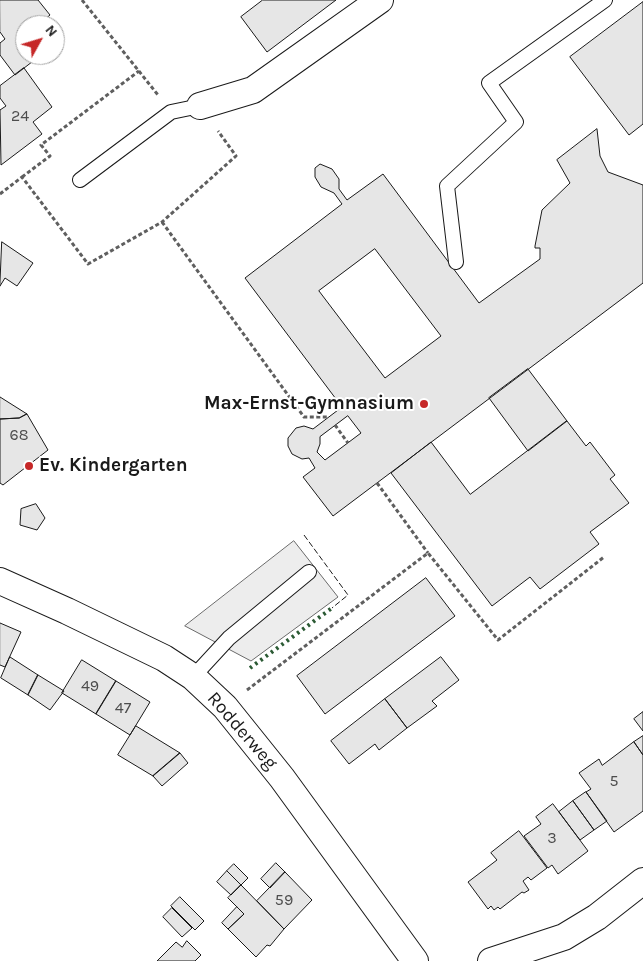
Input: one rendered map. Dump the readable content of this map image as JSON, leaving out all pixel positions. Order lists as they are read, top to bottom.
{
  "streets": {
    "street": ["Rodderweg"]
  },
  "places": ["Max-Ernst-Gymnasium", "Ev. Kindergarten"],
  "house_numbers": [
    "24",
    "68",
    "49",
    "47",
    "5",
    "3",
    "59"
  ],
  "north": "top right"
}
